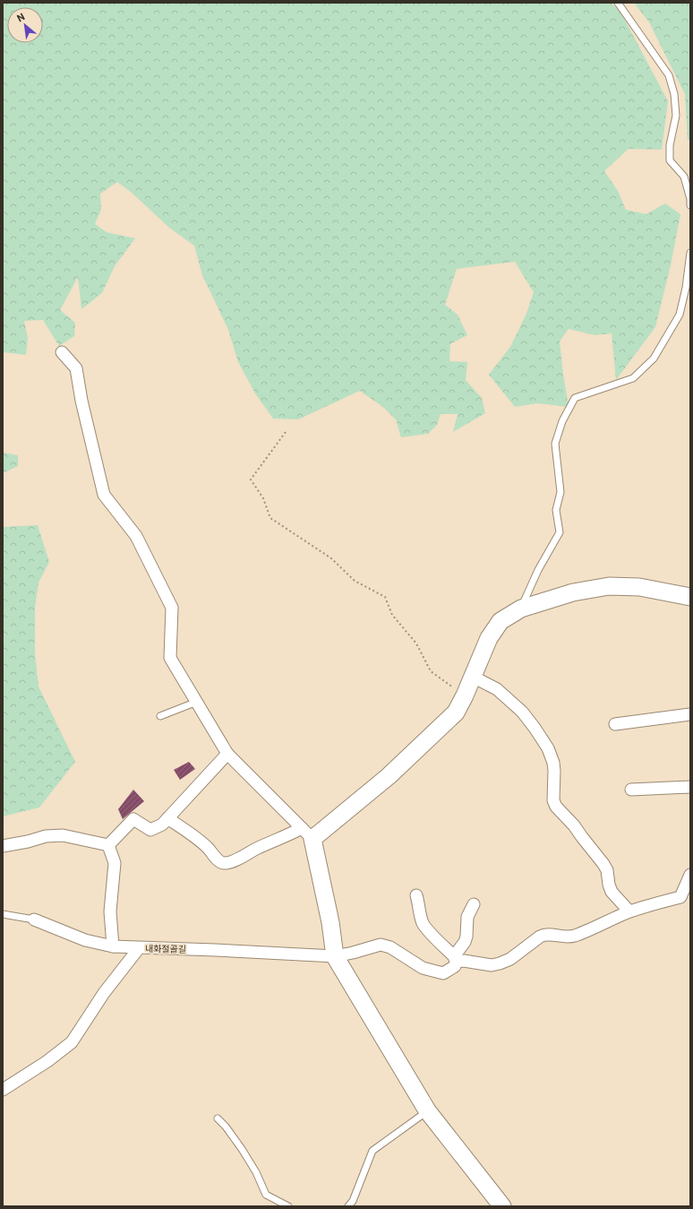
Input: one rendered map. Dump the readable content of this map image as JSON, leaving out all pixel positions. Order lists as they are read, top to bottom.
{
  "streets": {
    "street": ["내화절골길"]
  },
  "north": "top left"
}
